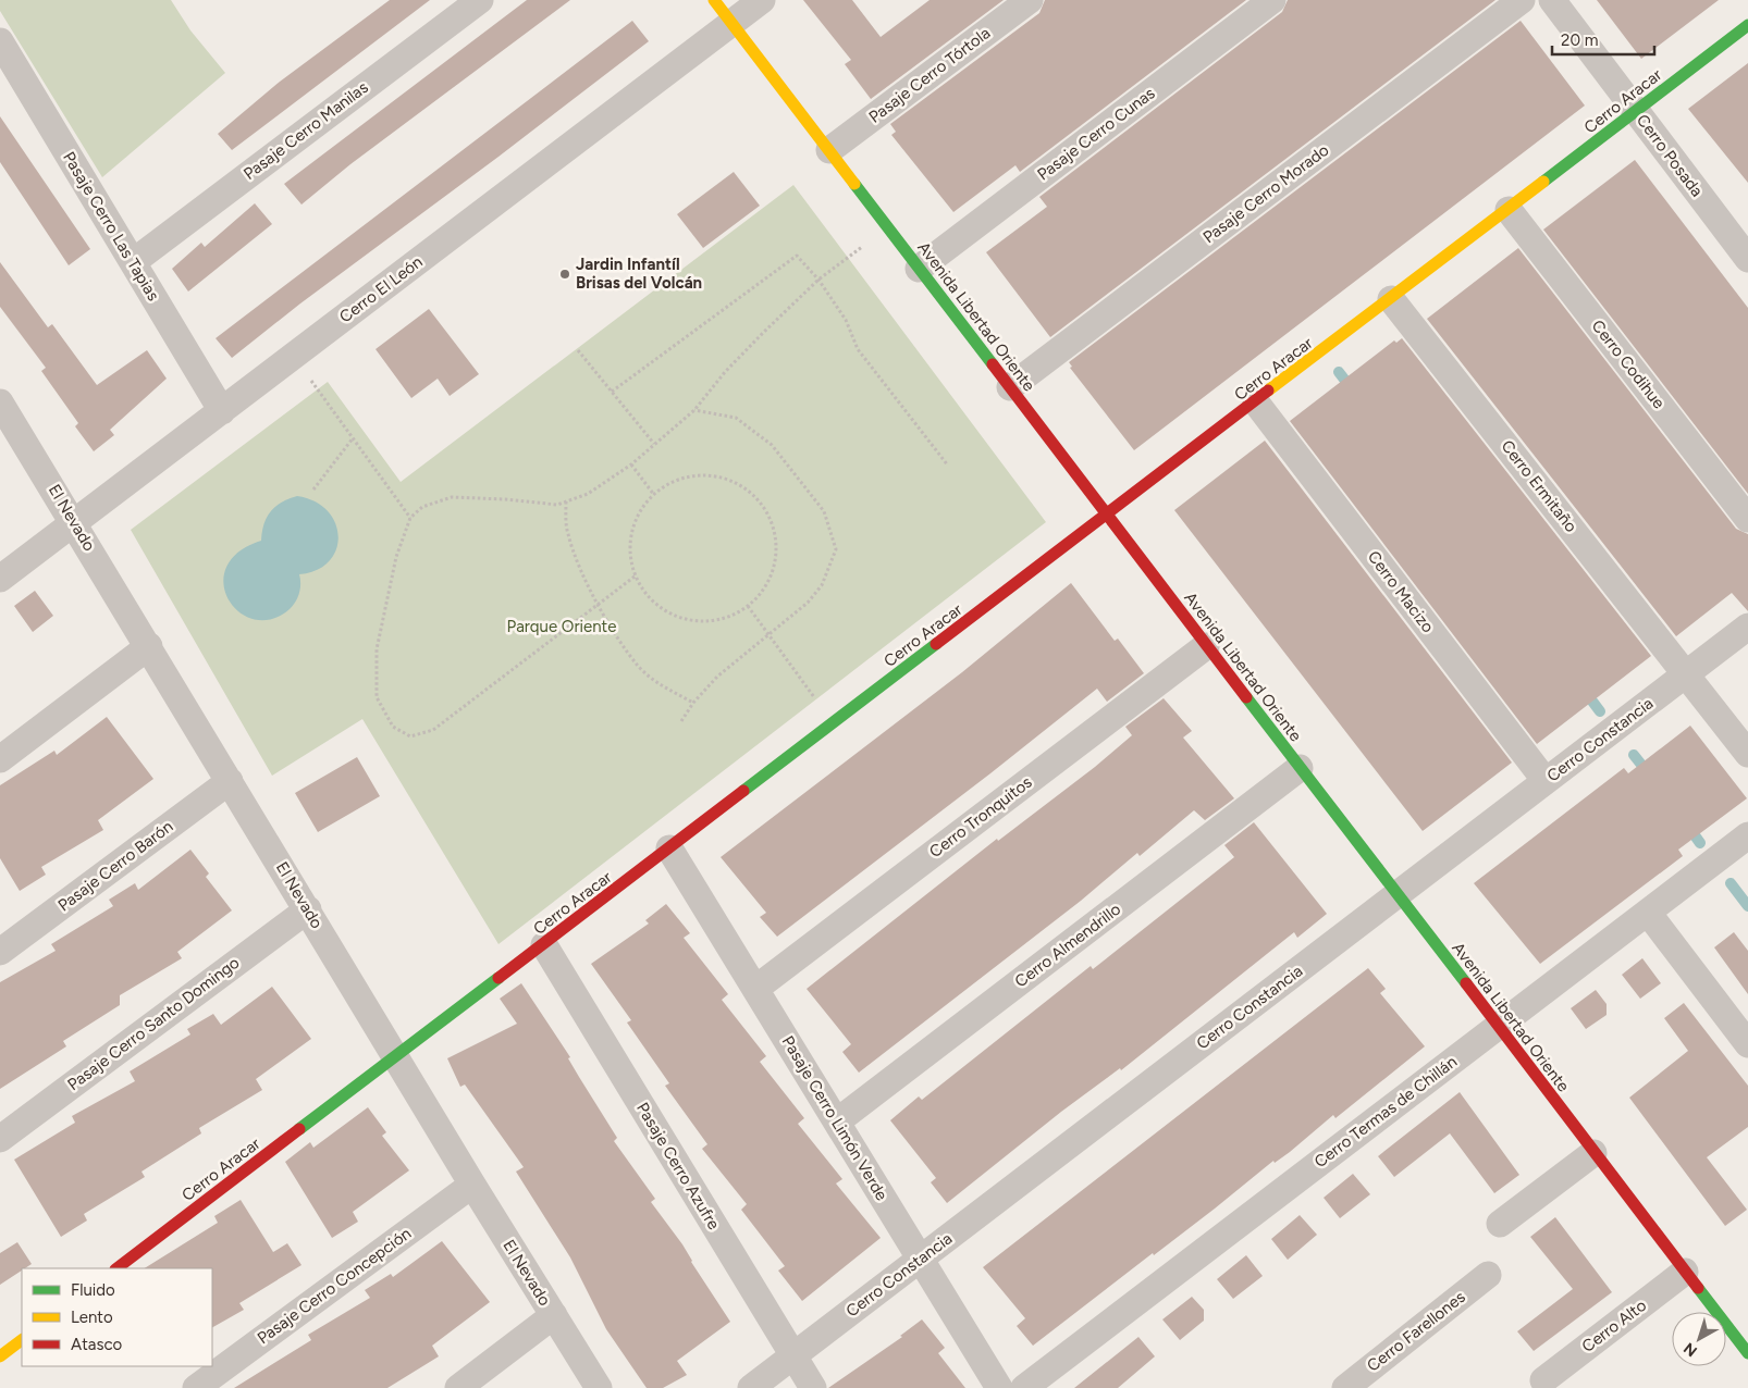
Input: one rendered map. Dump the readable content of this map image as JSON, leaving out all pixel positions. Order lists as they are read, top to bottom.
{
  "streets": {
    "street": [
      "Pasaje Cerro Tórtola",
      "Cerro Aracar",
      "Pasaje Cerro Manilas",
      "Pasaje Cerro Cunas",
      "Cerro Posada",
      "Pasaje Cerro Morado",
      "Pasaje Cerro Las Tapias",
      "Cerro El León",
      "Avenida Libertad Oriente",
      "Cerro Codihue",
      "Cerro Ermitaño",
      "El Nevado",
      "Cerro Macizo",
      "Cerro Constancia",
      "Cerro Tronquitos",
      "Pasaje Cerro Barón",
      "Cerro Almendrillo",
      "Pasaje Cerro Santo Domingo",
      "Cerro Termas de Chillán",
      "Pasaje Cerro Limón Verde",
      "Pasaje Cerro Azufre",
      "Pasaje Cerro Concepción",
      "Cerro Alto",
      "Cerro Farellones"
    ]
  },
  "crossings": [
    ["Pasaje Cerro Tórtola", "Avenida Libertad Oriente"],
    ["Cerro Aracar", "Cerro Posada"],
    ["Cerro Aracar", "Avenida Libertad Oriente"],
    ["Cerro Aracar", "Cerro Codihue"],
    ["Cerro Aracar", "Cerro Ermitaño"],
    ["Cerro Aracar", "El Nevado"],
    ["Cerro Aracar", "Cerro Macizo"],
    ["Cerro Aracar", "Pasaje Cerro Limón Verde"],
    ["Cerro Aracar", "Pasaje Cerro Azufre"],
    ["Pasaje Cerro Manilas", "Pasaje Cerro Las Tapias"],
    ["Pasaje Cerro Cunas", "Avenida Libertad Oriente"],
    ["Pasaje Cerro Morado", "Avenida Libertad Oriente"],
    ["Pasaje Cerro Las Tapias", "Cerro El León"],
    ["Cerro El León", "Avenida Libertad Oriente"],
    ["Cerro El León", "El Nevado"],
    ["Avenida Libertad Oriente", "Cerro Constancia"],
    ["Avenida Libertad Oriente", "Cerro Tronquitos"],
    ["Avenida Libertad Oriente", "Cerro Almendrillo"],
    ["Avenida Libertad Oriente", "Cerro Termas de Chillán"],
    ["Avenida Libertad Oriente", "Cerro Alto"],
    ["Cerro Ermitaño", "Cerro Constancia"],
    ["El Nevado", "Pasaje Cerro Barón"],
    ["El Nevado", "Pasaje Cerro Santo Domingo"],
    ["El Nevado", "Pasaje Cerro Concepción"],
    ["Cerro Macizo", "Cerro Constancia"],
    ["Cerro Constancia", "Pasaje Cerro Limón Verde"],
    ["Cerro Constancia", "Pasaje Cerro Azufre"],
    ["Cerro Tronquitos", "Pasaje Cerro Limón Verde"],
    ["Cerro Almendrillo", "Pasaje Cerro Limón Verde"]
  ],
  "parks": ["Parque Oriente"],
  "places": ["Jardin Infantíl Brisas del Volcán"],
  "legend": ["Fluido", "Lento", "Atasco"],
  "scale_bar": "20 m",
  "north": "bottom left"
}
